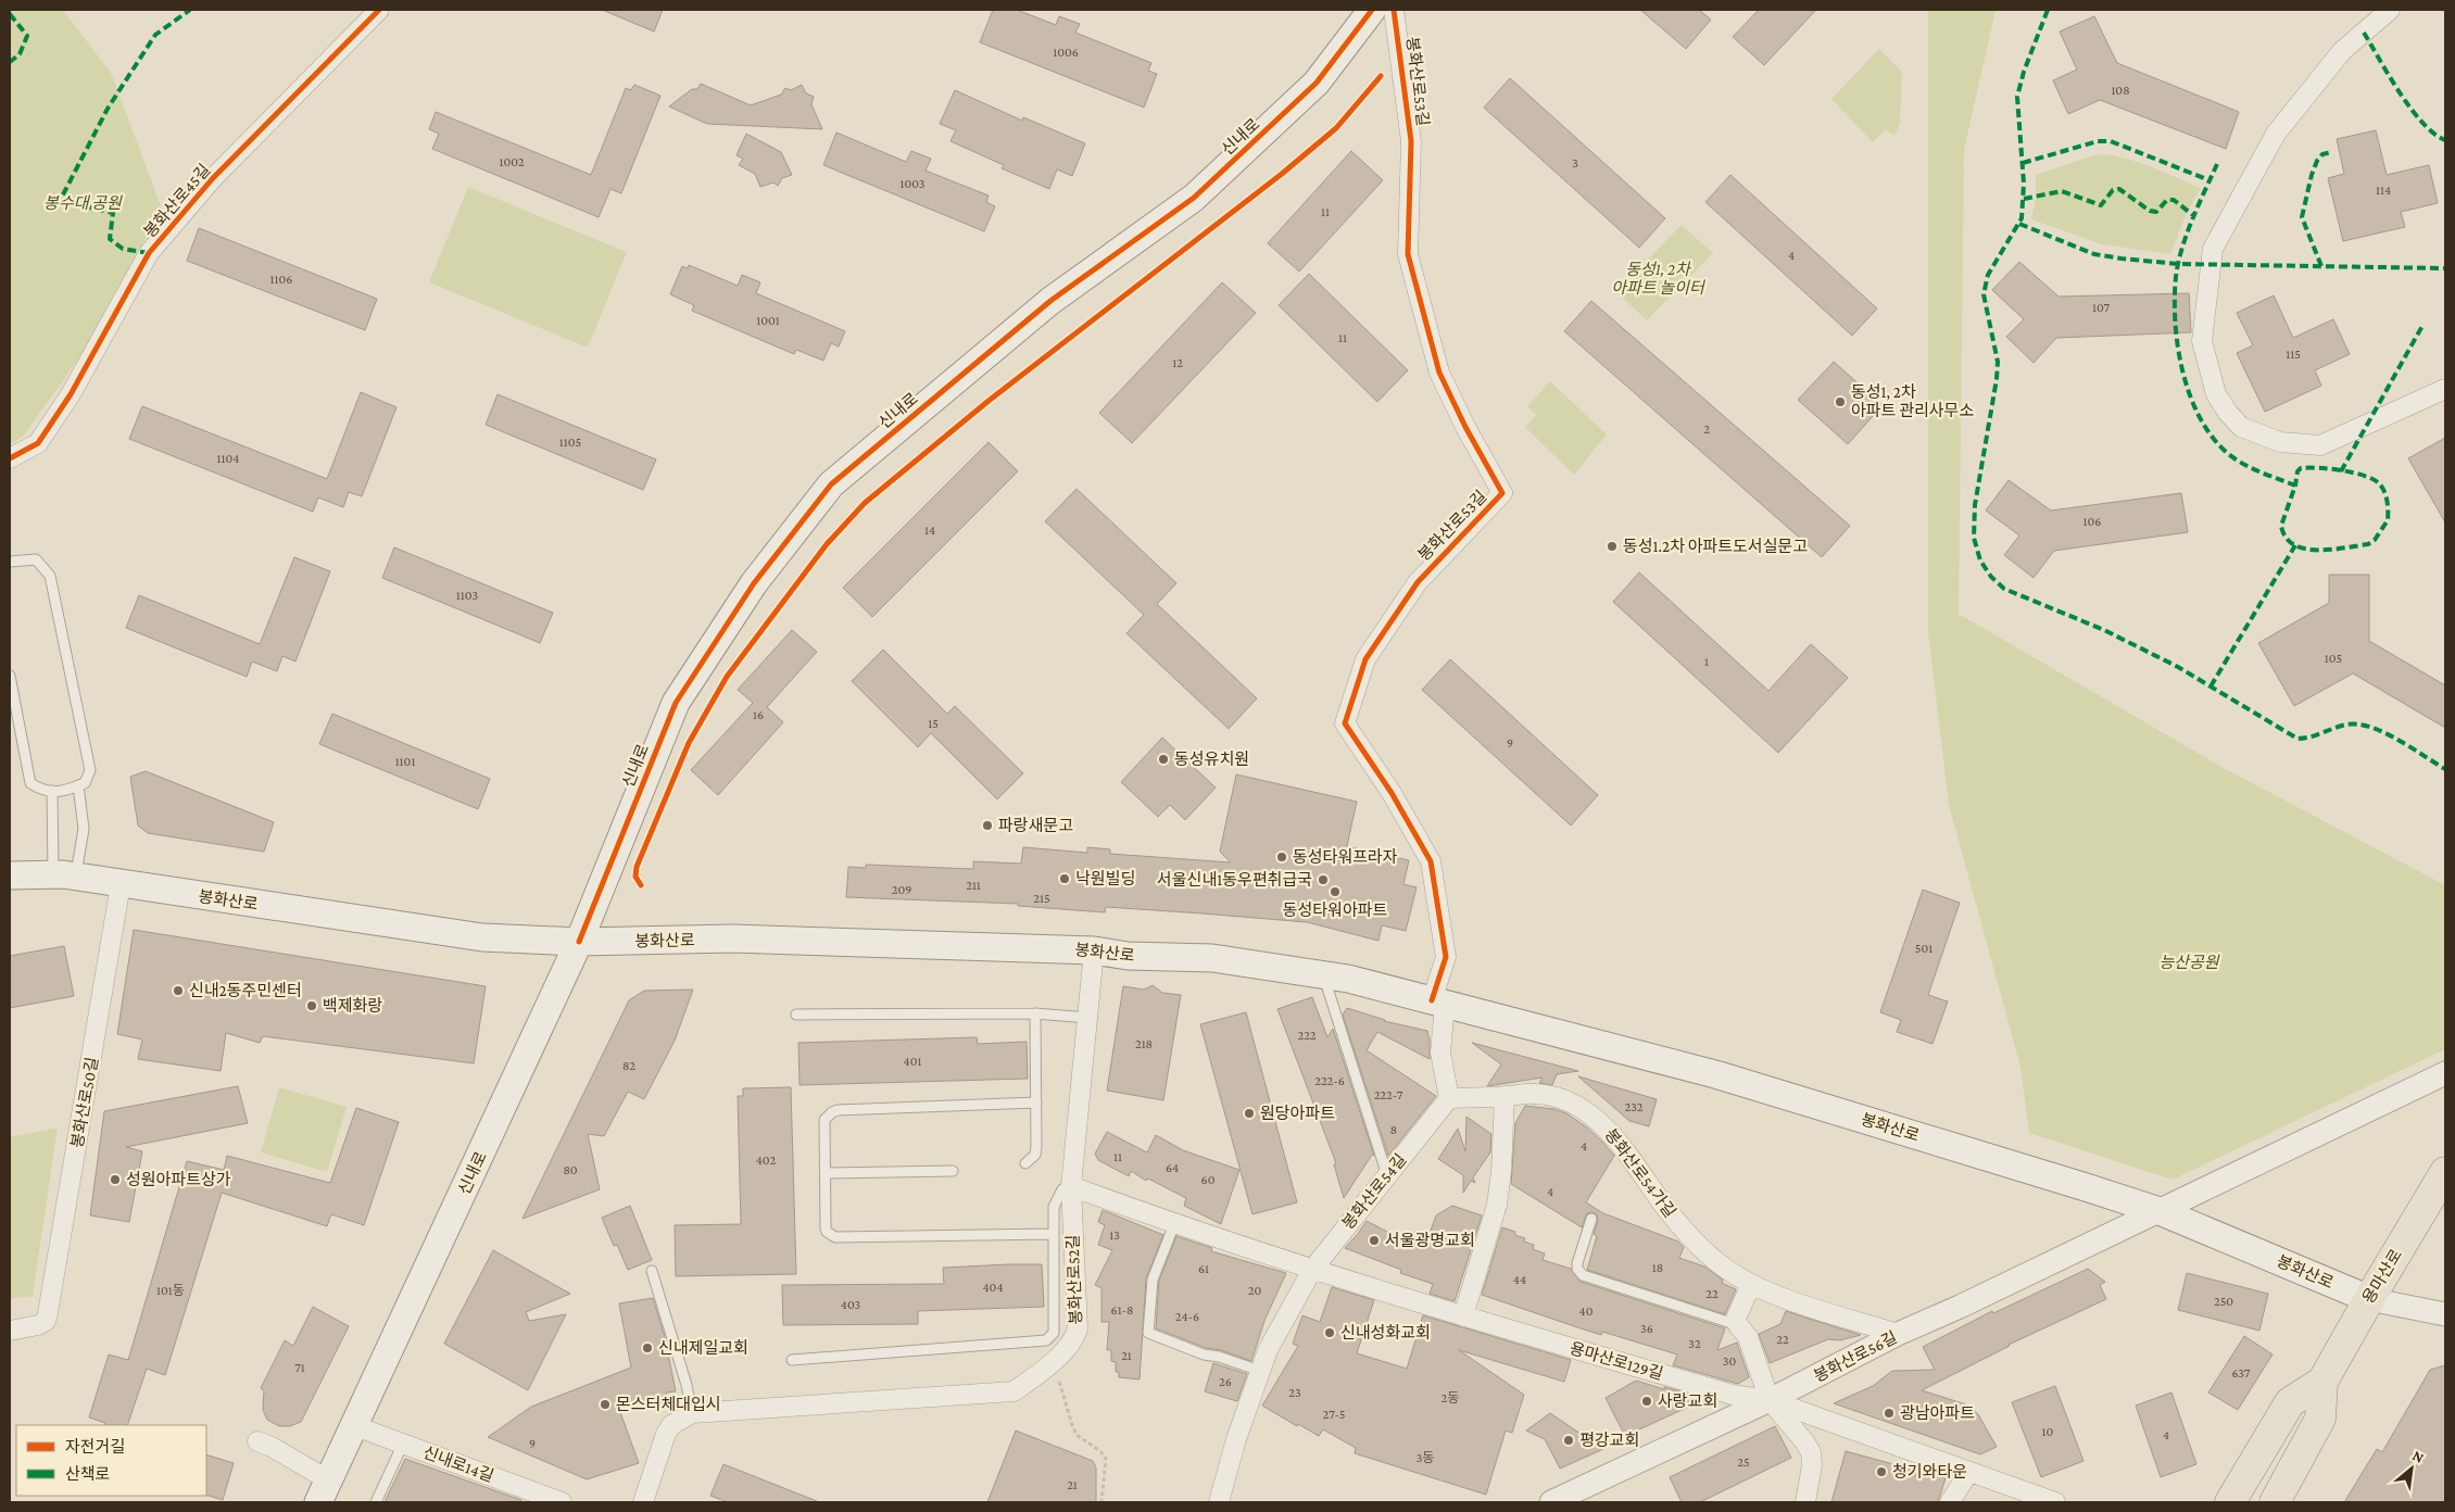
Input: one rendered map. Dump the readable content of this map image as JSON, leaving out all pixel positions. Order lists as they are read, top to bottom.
{
  "streets": {
    "main road": ["신내로", "봉화산로", "용마산로"],
    "street": [
      "봉화산로53길",
      "봉화산로45길",
      "봉화산로50길",
      "봉화산로54가길",
      "봉화산로54길",
      "봉화산로52길",
      "봉화산로56길",
      "용마산로129길",
      "신내로14길"
    ]
  },
  "crossings": [
    ["봉화산로53길", "봉화산로"],
    ["신내로", "봉화산로"],
    ["신내로", "신내로14길"],
    ["봉화산로", "봉화산로50길"],
    ["봉화산로", "용마산로"],
    ["봉화산로", "봉화산로52길"],
    ["봉화산로", "봉화산로56길"],
    ["봉화산로54가길", "봉화산로54길"],
    ["봉화산로54가길", "봉화산로56길"],
    ["봉화산로54길", "용마산로129길"],
    ["봉화산로52길", "용마산로129길"],
    ["봉화산로56길", "용마산로129길"]
  ],
  "parks": ["봉수대 공원", "동성1, 2차 아파트 놀이터", "능산공원"],
  "places": [
    "동성1, 2차 아파트 관리사무소",
    "동성1.2차 아파트도서실문고",
    "동성유치원",
    "파랑새문고",
    "동성타워프라자",
    "낙원빌딩",
    "서울신내1동우편취급국",
    "동성타워아파트",
    "신내2동주민센터",
    "백제화랑",
    "원당아파트",
    "성원아파트상가",
    "서울광명교회",
    "신내성화교회",
    "신내제일교회",
    "사랑교회",
    "몬스터체대입시",
    "광남아파트",
    "평강교회",
    "청기와타운"
  ],
  "house_numbers": [
    "1006",
    "108",
    "1002",
    "3",
    "1003",
    "114",
    "11",
    "4",
    "1106",
    "107",
    "1001",
    "11",
    "115",
    "12",
    "2",
    "1105",
    "1104",
    "106",
    "14",
    "1103",
    "105",
    "1",
    "16",
    "15",
    "9",
    "1101",
    "211",
    "209",
    "215",
    "501",
    "222",
    "218",
    "401",
    "82",
    "222-6",
    "222-7",
    "232",
    "8",
    "4",
    "11",
    "402",
    "64",
    "80",
    "60",
    "4",
    "13",
    "18",
    "61",
    "44",
    "404",
    "101동",
    "20",
    "22",
    "250",
    "403",
    "61-8",
    "40",
    "24-6",
    "36",
    "22",
    "32",
    "21",
    "30",
    "71",
    "637",
    "26",
    "23",
    "2동",
    "27-5",
    "10",
    "4",
    "9",
    "3동",
    "25",
    "21"
  ],
  "legend": ["자전거길", "산책로"],
  "north": "top right"
}
